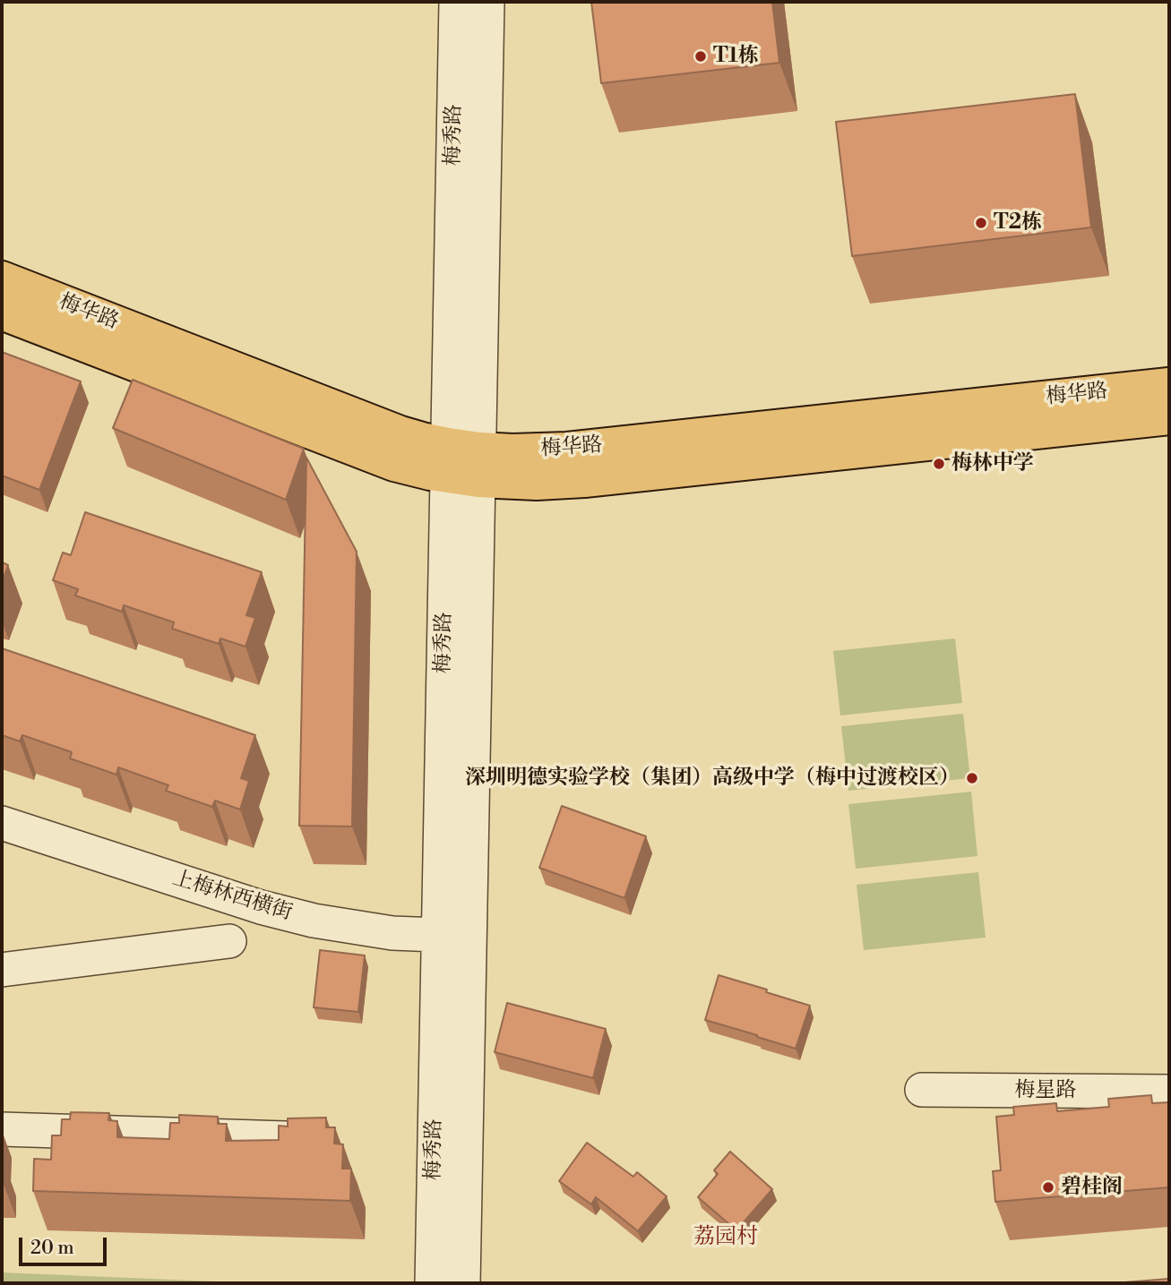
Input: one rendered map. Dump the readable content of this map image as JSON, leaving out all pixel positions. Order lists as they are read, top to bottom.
{
  "streets": {
    "main road": ["梅华路"],
    "street": ["梅秀路", "上梅林西横街", "梅星路"]
  },
  "crossings": [
    ["梅秀路", "梅华路"],
    ["梅秀路", "上梅林西横街"]
  ],
  "districts": ["荔园村"],
  "places": [
    "T1栋",
    "T2栋",
    "梅林中学",
    "深圳明德实验学校（集团）高级中学（梅中过渡校区）",
    "碧桂阁"
  ],
  "scale_bar": "20 m"
}
